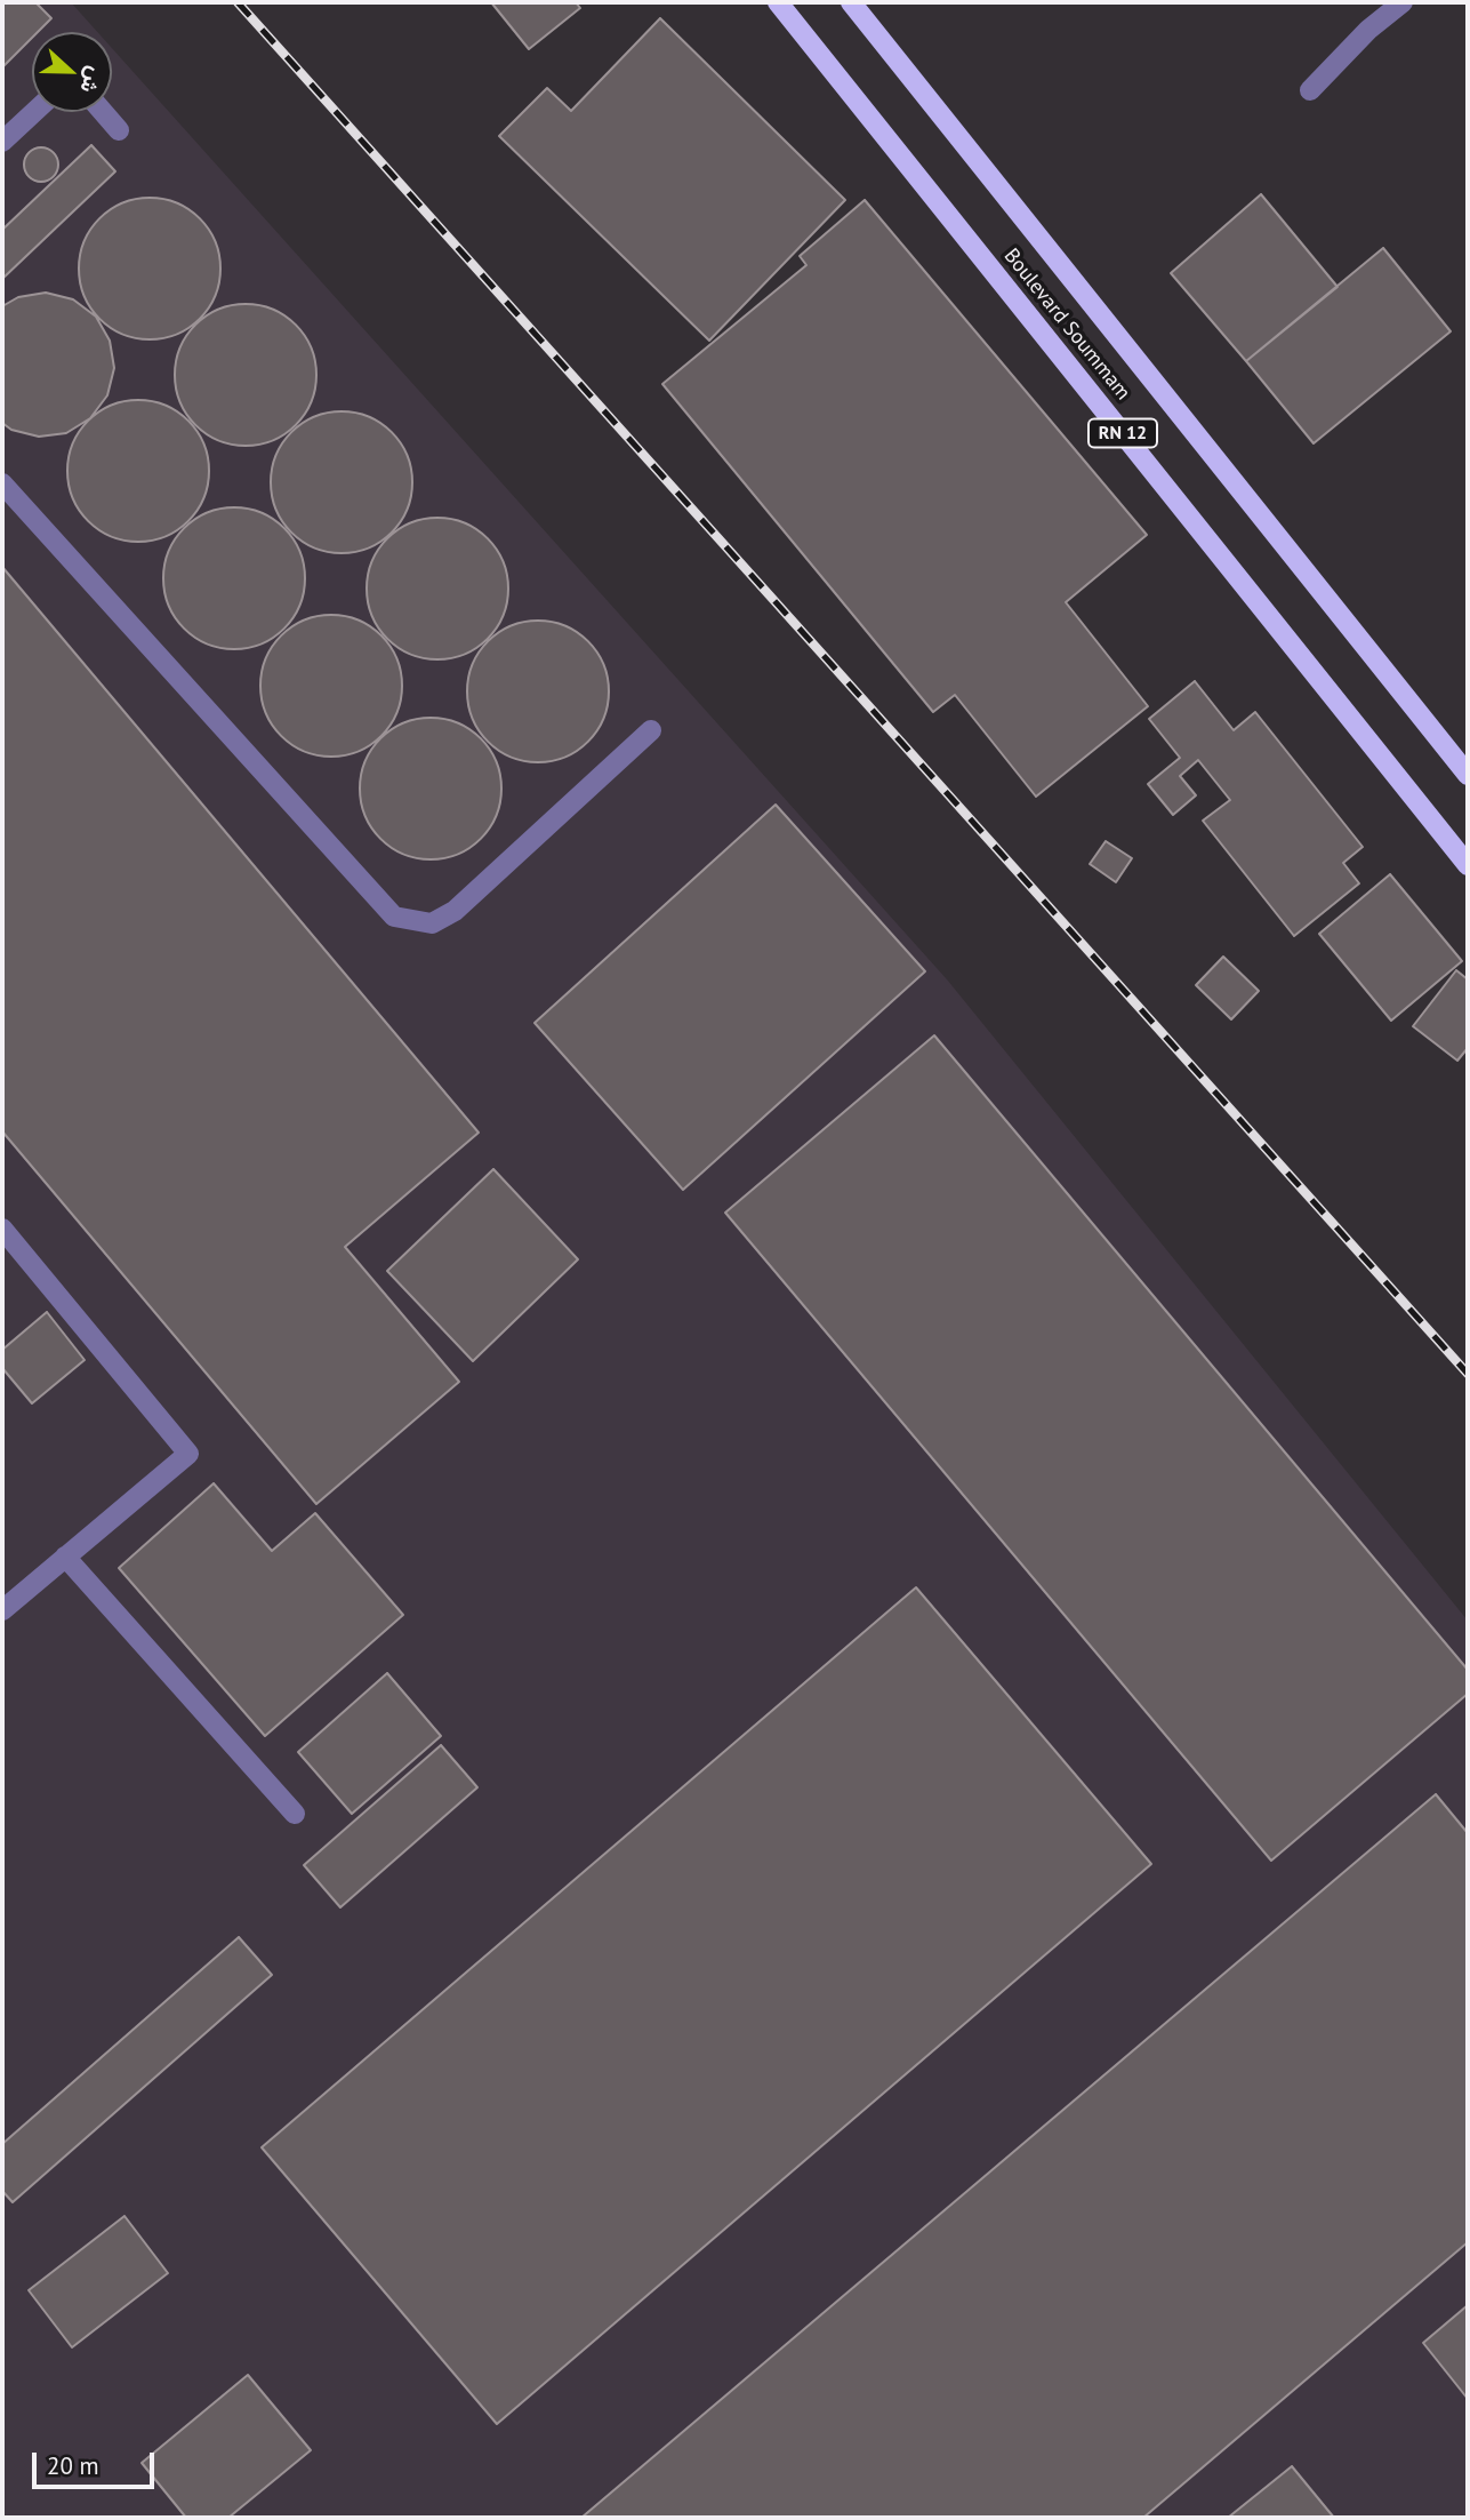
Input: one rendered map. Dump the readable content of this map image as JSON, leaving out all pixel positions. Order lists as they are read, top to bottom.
{
  "streets": {
    "main road": ["Boulevard Soummam", "RN 12"]
  },
  "scale_bar": "20 m",
  "north": "right"
}
